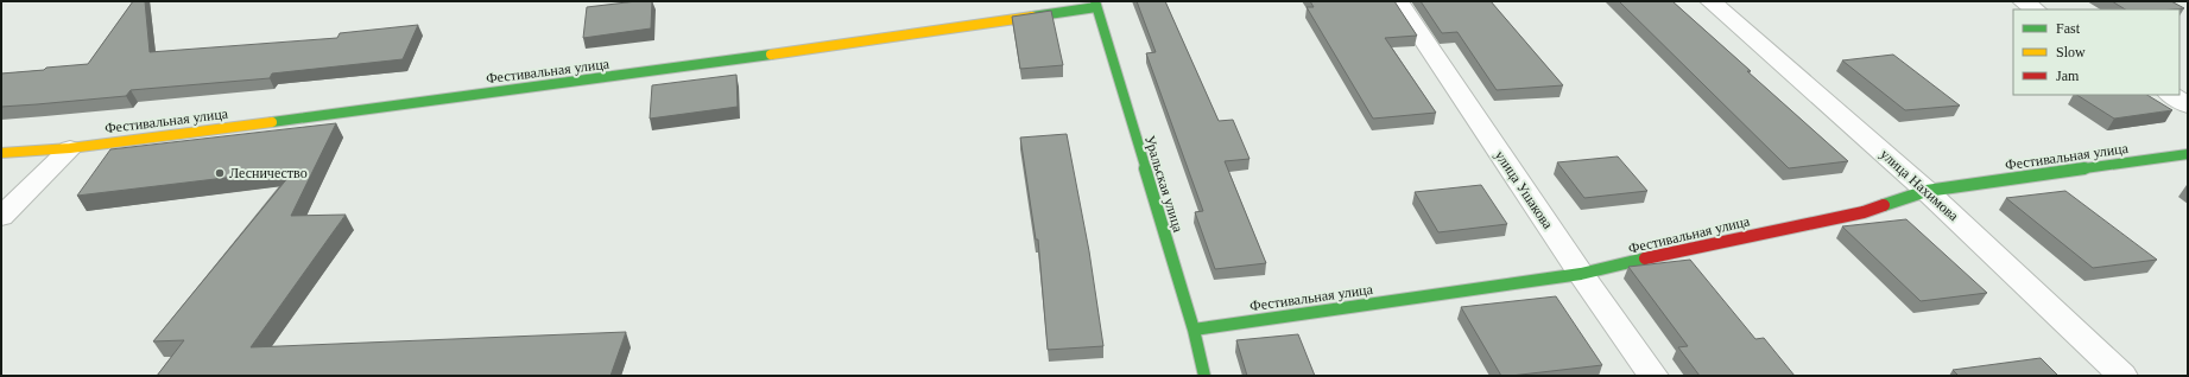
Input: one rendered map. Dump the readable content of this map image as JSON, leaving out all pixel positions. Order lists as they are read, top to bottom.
{
  "streets": {
    "street": [
      "Фестивальная улица",
      "Уральская улица",
      "улица Нахимова",
      "улица Ушакова"
    ]
  },
  "crossings": [
    ["Фестивальная улица", "Уральская улица"],
    ["Фестивальная улица", "улица Нахимова"],
    ["Фестивальная улица", "улица Ушакова"]
  ],
  "places": ["Лесничество"],
  "legend": ["Fast", "Slow", "Jam"]
}
